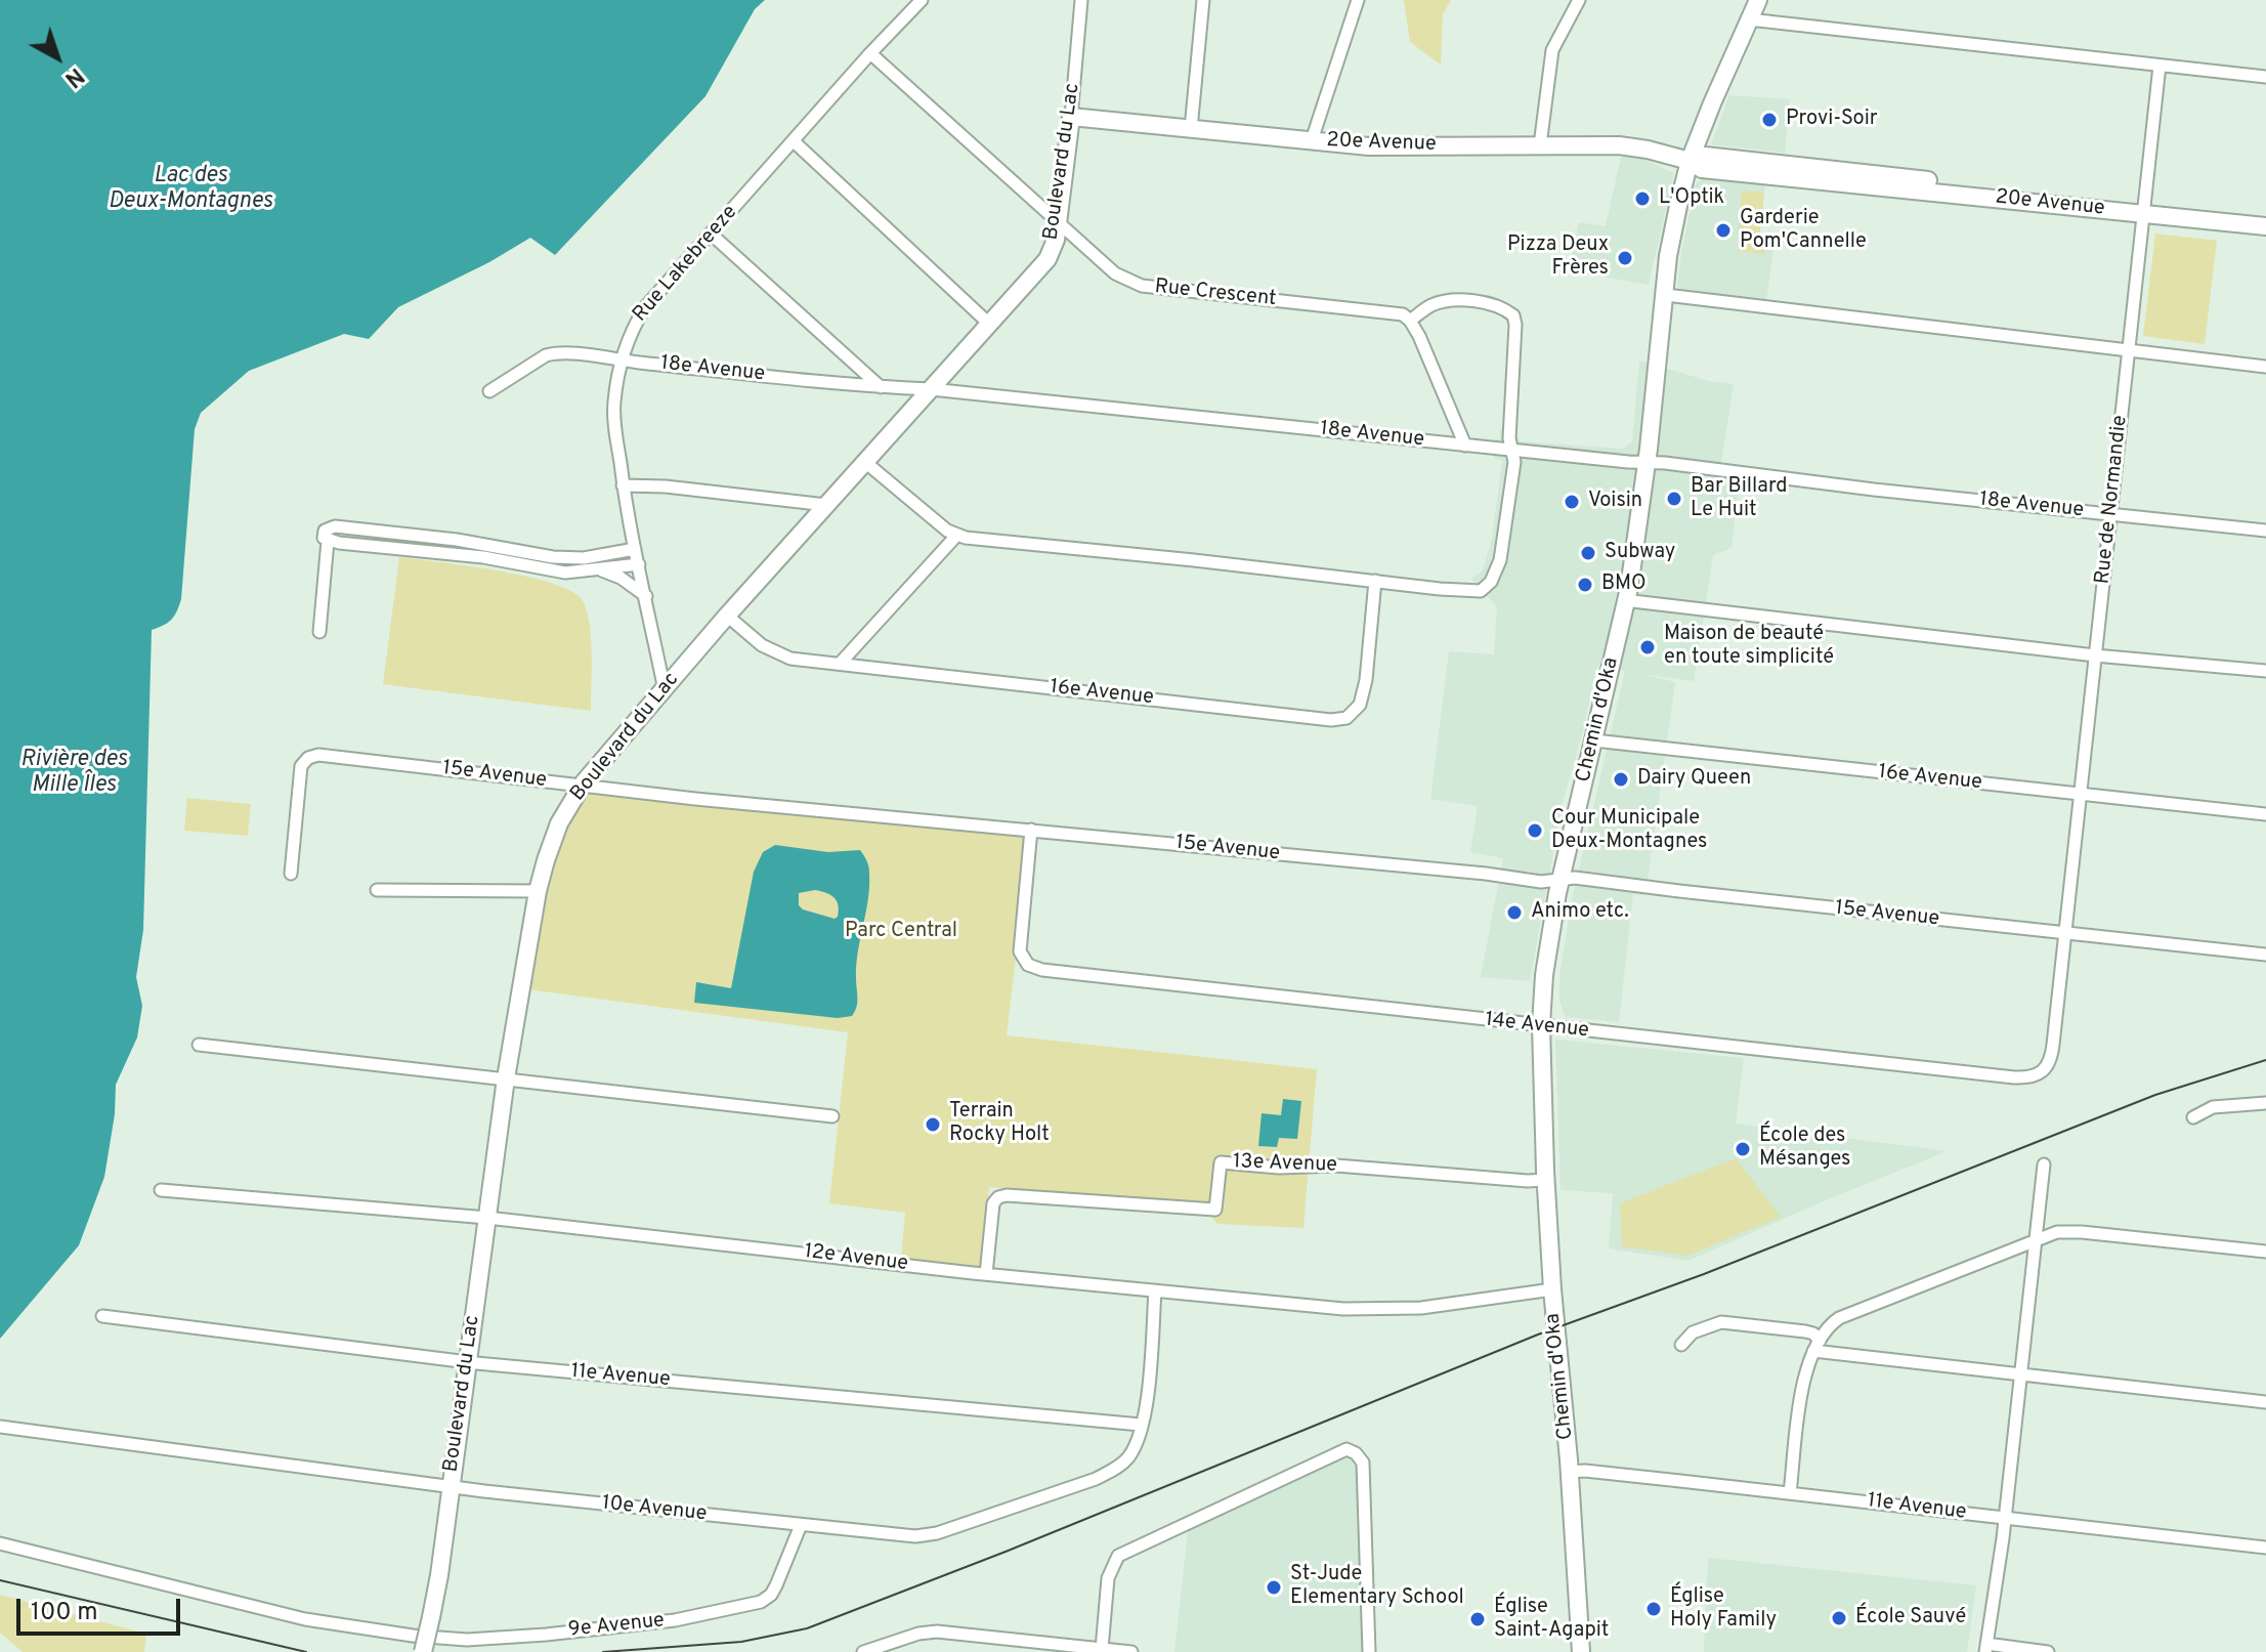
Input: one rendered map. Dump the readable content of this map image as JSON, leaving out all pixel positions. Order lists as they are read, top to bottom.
{
  "streets": {
    "street": [
      "20e Avenue",
      "Boulevard du Lac",
      "Rue Lakebreeze",
      "Rue Crescent",
      "18e Avenue",
      "Rue de Normandie",
      "16e Avenue",
      "Chemin d'Oka",
      "15e Avenue",
      "14e Avenue",
      "13e Avenue",
      "12e Avenue",
      "11e Avenue",
      "10e Avenue",
      "9e Avenue"
    ]
  },
  "crossings": [
    ["20e Avenue", "Boulevard du Lac"],
    ["20e Avenue", "Rue de Normandie"],
    ["20e Avenue", "Chemin d'Oka"],
    ["Boulevard du Lac", "Rue Lakebreeze"],
    ["Boulevard du Lac", "Rue Crescent"],
    ["Boulevard du Lac", "18e Avenue"],
    ["Boulevard du Lac", "16e Avenue"],
    ["Boulevard du Lac", "15e Avenue"],
    ["Boulevard du Lac", "12e Avenue"],
    ["Boulevard du Lac", "11e Avenue"],
    ["Boulevard du Lac", "10e Avenue"],
    ["Rue Lakebreeze", "Rue Crescent"],
    ["Rue Lakebreeze", "18e Avenue"],
    ["18e Avenue", "Rue de Normandie"],
    ["18e Avenue", "Chemin d'Oka"],
    ["Rue de Normandie", "16e Avenue"],
    ["Rue de Normandie", "15e Avenue"],
    ["Rue de Normandie", "14e Avenue"],
    ["16e Avenue", "Chemin d'Oka"],
    ["Chemin d'Oka", "15e Avenue"],
    ["Chemin d'Oka", "14e Avenue"],
    ["Chemin d'Oka", "13e Avenue"],
    ["Chemin d'Oka", "12e Avenue"],
    ["Chemin d'Oka", "11e Avenue"],
    ["15e Avenue", "14e Avenue"],
    ["13e Avenue", "12e Avenue"],
    ["12e Avenue", "10e Avenue"],
    ["11e Avenue", "10e Avenue"],
    ["10e Avenue", "9e Avenue"]
  ],
  "water": ["Lac des Deux-Montagnes", "Rivière des Mille Îles"],
  "parks": ["Parc Central"],
  "places": [
    "Provi-Soir",
    "L'Optik",
    "Garderie Pom'Cannelle",
    "Pizza Deux Frères",
    "Bar Billard Le Huit",
    "Voisin",
    "Subway",
    "BMO",
    "Maison de beauté en toute simplicité",
    "Dairy Queen",
    "Cour Municipale Deux-Montagnes",
    "Animo etc.",
    "Terrain Rocky Holt",
    "École des Mésanges",
    "St-Jude Elementary School",
    "Église Holy Family",
    "École Sauvé",
    "Église Saint-Agapit"
  ],
  "scale_bar": "100 m",
  "north": "bottom right"
}
